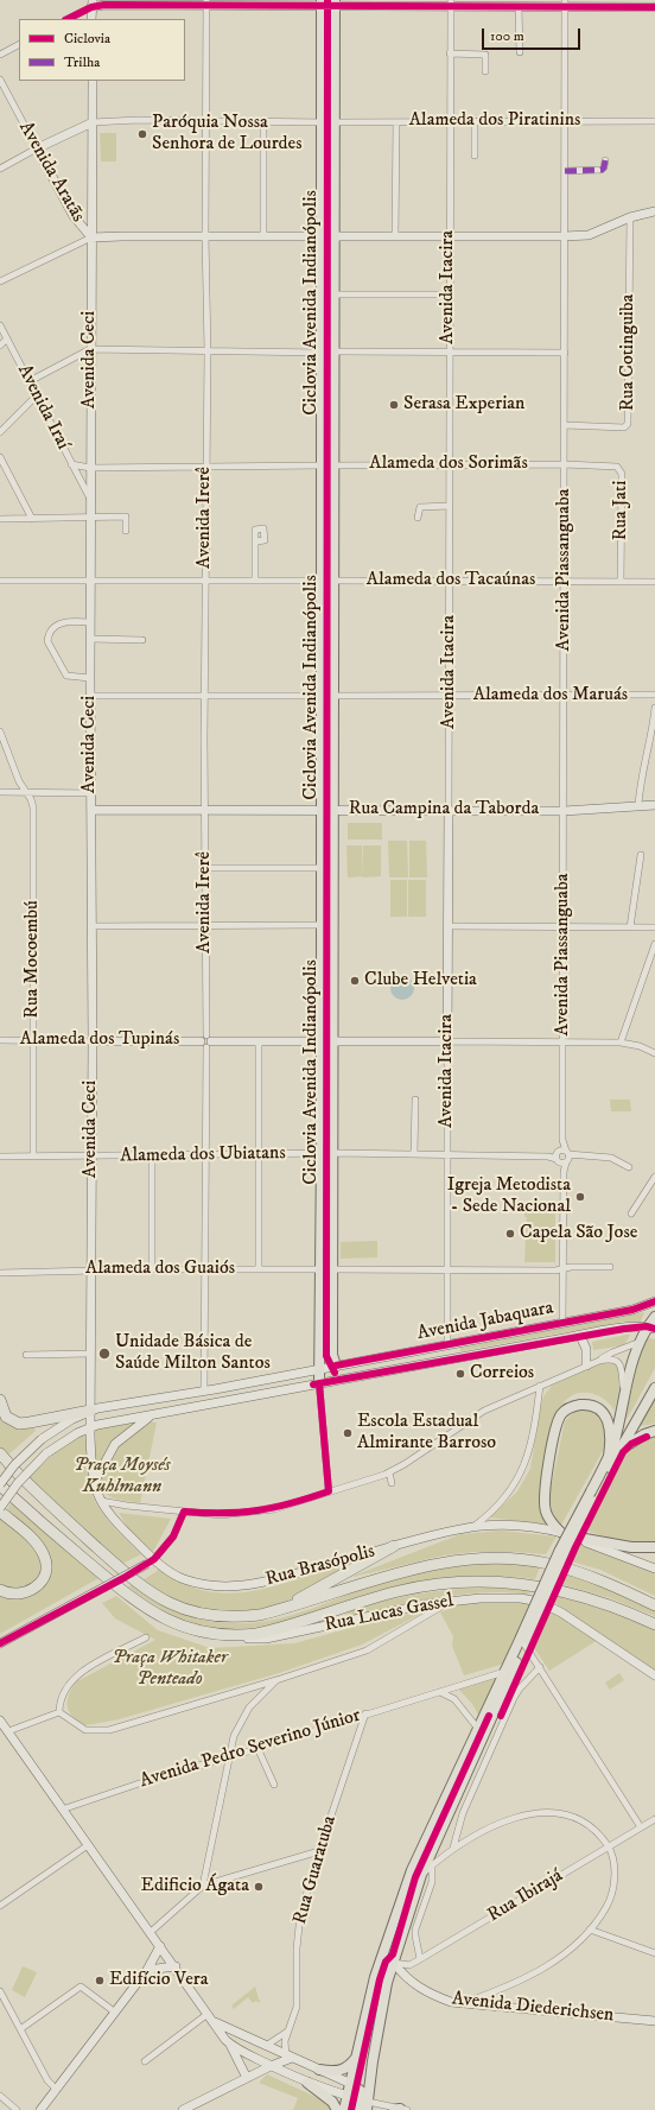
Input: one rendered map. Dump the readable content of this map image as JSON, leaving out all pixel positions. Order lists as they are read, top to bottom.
{
  "streets": {
    "street": [
      "Alameda dos Piratinins",
      "Avenida Aratãs",
      "Avenida Itacira",
      "Rua Cotinguiba",
      "Avenida Ceci",
      "Avenida Iraí",
      "Alameda dos Sorimãs",
      "Rua Jati",
      "Avenida Irerê",
      "Avenida Piassanguaba",
      "Alameda dos Tacaúnas",
      "Alameda dos Maruás",
      "Rua Campina da Taborda",
      "Rua Mocoembú",
      "Alameda dos Tupinás",
      "Alameda dos Ubiatans",
      "Alameda dos Guaiós",
      "Avenida Jabaquara",
      "Rua Brasópolis",
      "Rua Lucas Gassel",
      "Avenida Pedro Severino Júnior",
      "Rua Guaratuba",
      "Rua Ibirajá",
      "Avenida Diederichsen"
    ],
    "cycle path": ["Ciclovia Avenida Indianópolis"]
  },
  "crossings": [
    ["Alameda dos Piratinins", "Avenida Itacira"],
    ["Alameda dos Piratinins", "Avenida Piassanguaba"],
    ["Avenida Aratãs", "Avenida Ceci"],
    ["Avenida Itacira", "Alameda dos Sorimãs"],
    ["Avenida Itacira", "Alameda dos Tacaúnas"],
    ["Avenida Itacira", "Alameda dos Maruás"],
    ["Avenida Itacira", "Rua Campina da Taborda"],
    ["Avenida Itacira", "Alameda dos Tupinás"],
    ["Avenida Itacira", "Alameda dos Ubiatans"],
    ["Avenida Itacira", "Alameda dos Guaiós"],
    ["Avenida Itacira", "Avenida Jabaquara"],
    ["Rua Cotinguiba", "Avenida Piassanguaba"],
    ["Avenida Ceci", "Avenida Iraí"],
    ["Avenida Ceci", "Rua Campina da Taborda"],
    ["Avenida Ceci", "Alameda dos Tupinás"],
    ["Avenida Ceci", "Alameda dos Ubiatans"],
    ["Avenida Ceci", "Alameda dos Guaiós"],
    ["Avenida Ceci", "Avenida Jabaquara"],
    ["Avenida Ceci", "Rua Brasópolis"],
    ["Alameda dos Sorimãs", "Rua Jati"],
    ["Alameda dos Sorimãs", "Avenida Piassanguaba"],
    ["Rua Jati", "Avenida Piassanguaba"],
    ["Rua Jati", "Alameda dos Tacaúnas"],
    ["Avenida Irerê", "Rua Campina da Taborda"],
    ["Avenida Irerê", "Alameda dos Tupinás"],
    ["Avenida Irerê", "Alameda dos Ubiatans"],
    ["Avenida Irerê", "Alameda dos Guaiós"],
    ["Avenida Irerê", "Avenida Jabaquara"],
    ["Avenida Piassanguaba", "Alameda dos Tacaúnas"],
    ["Avenida Piassanguaba", "Alameda dos Maruás"],
    ["Avenida Piassanguaba", "Rua Campina da Taborda"],
    ["Avenida Piassanguaba", "Alameda dos Tupinás"],
    ["Avenida Piassanguaba", "Alameda dos Ubiatans"],
    ["Rua Mocoembú", "Alameda dos Tupinás"],
    ["Rua Mocoembú", "Alameda dos Ubiatans"],
    ["Avenida Jabaquara", "Rua Brasópolis"],
    ["Avenida Pedro Severino Júnior", "Rua Guaratuba"],
    ["Rua Ibirajá", "Avenida Diederichsen"]
  ],
  "parks": ["Praça Moysés Kuhlmann", "Praça Whitaker Penteado"],
  "places": [
    "Paróquia Nossa Senhora de Lourdes",
    "Serasa Experian",
    "Clube Helvetia",
    "Igreja Metodista - Sede Nacional",
    "Capela São Jose",
    "Unidade Básica de Saúde Milton Santos",
    "Correios",
    "Escola Estadual Almirante Barroso",
    "Edificio Ágata",
    "Edifício Vera"
  ],
  "legend": ["Ciclovia", "Trilha"],
  "scale_bar": "100 m"
}
